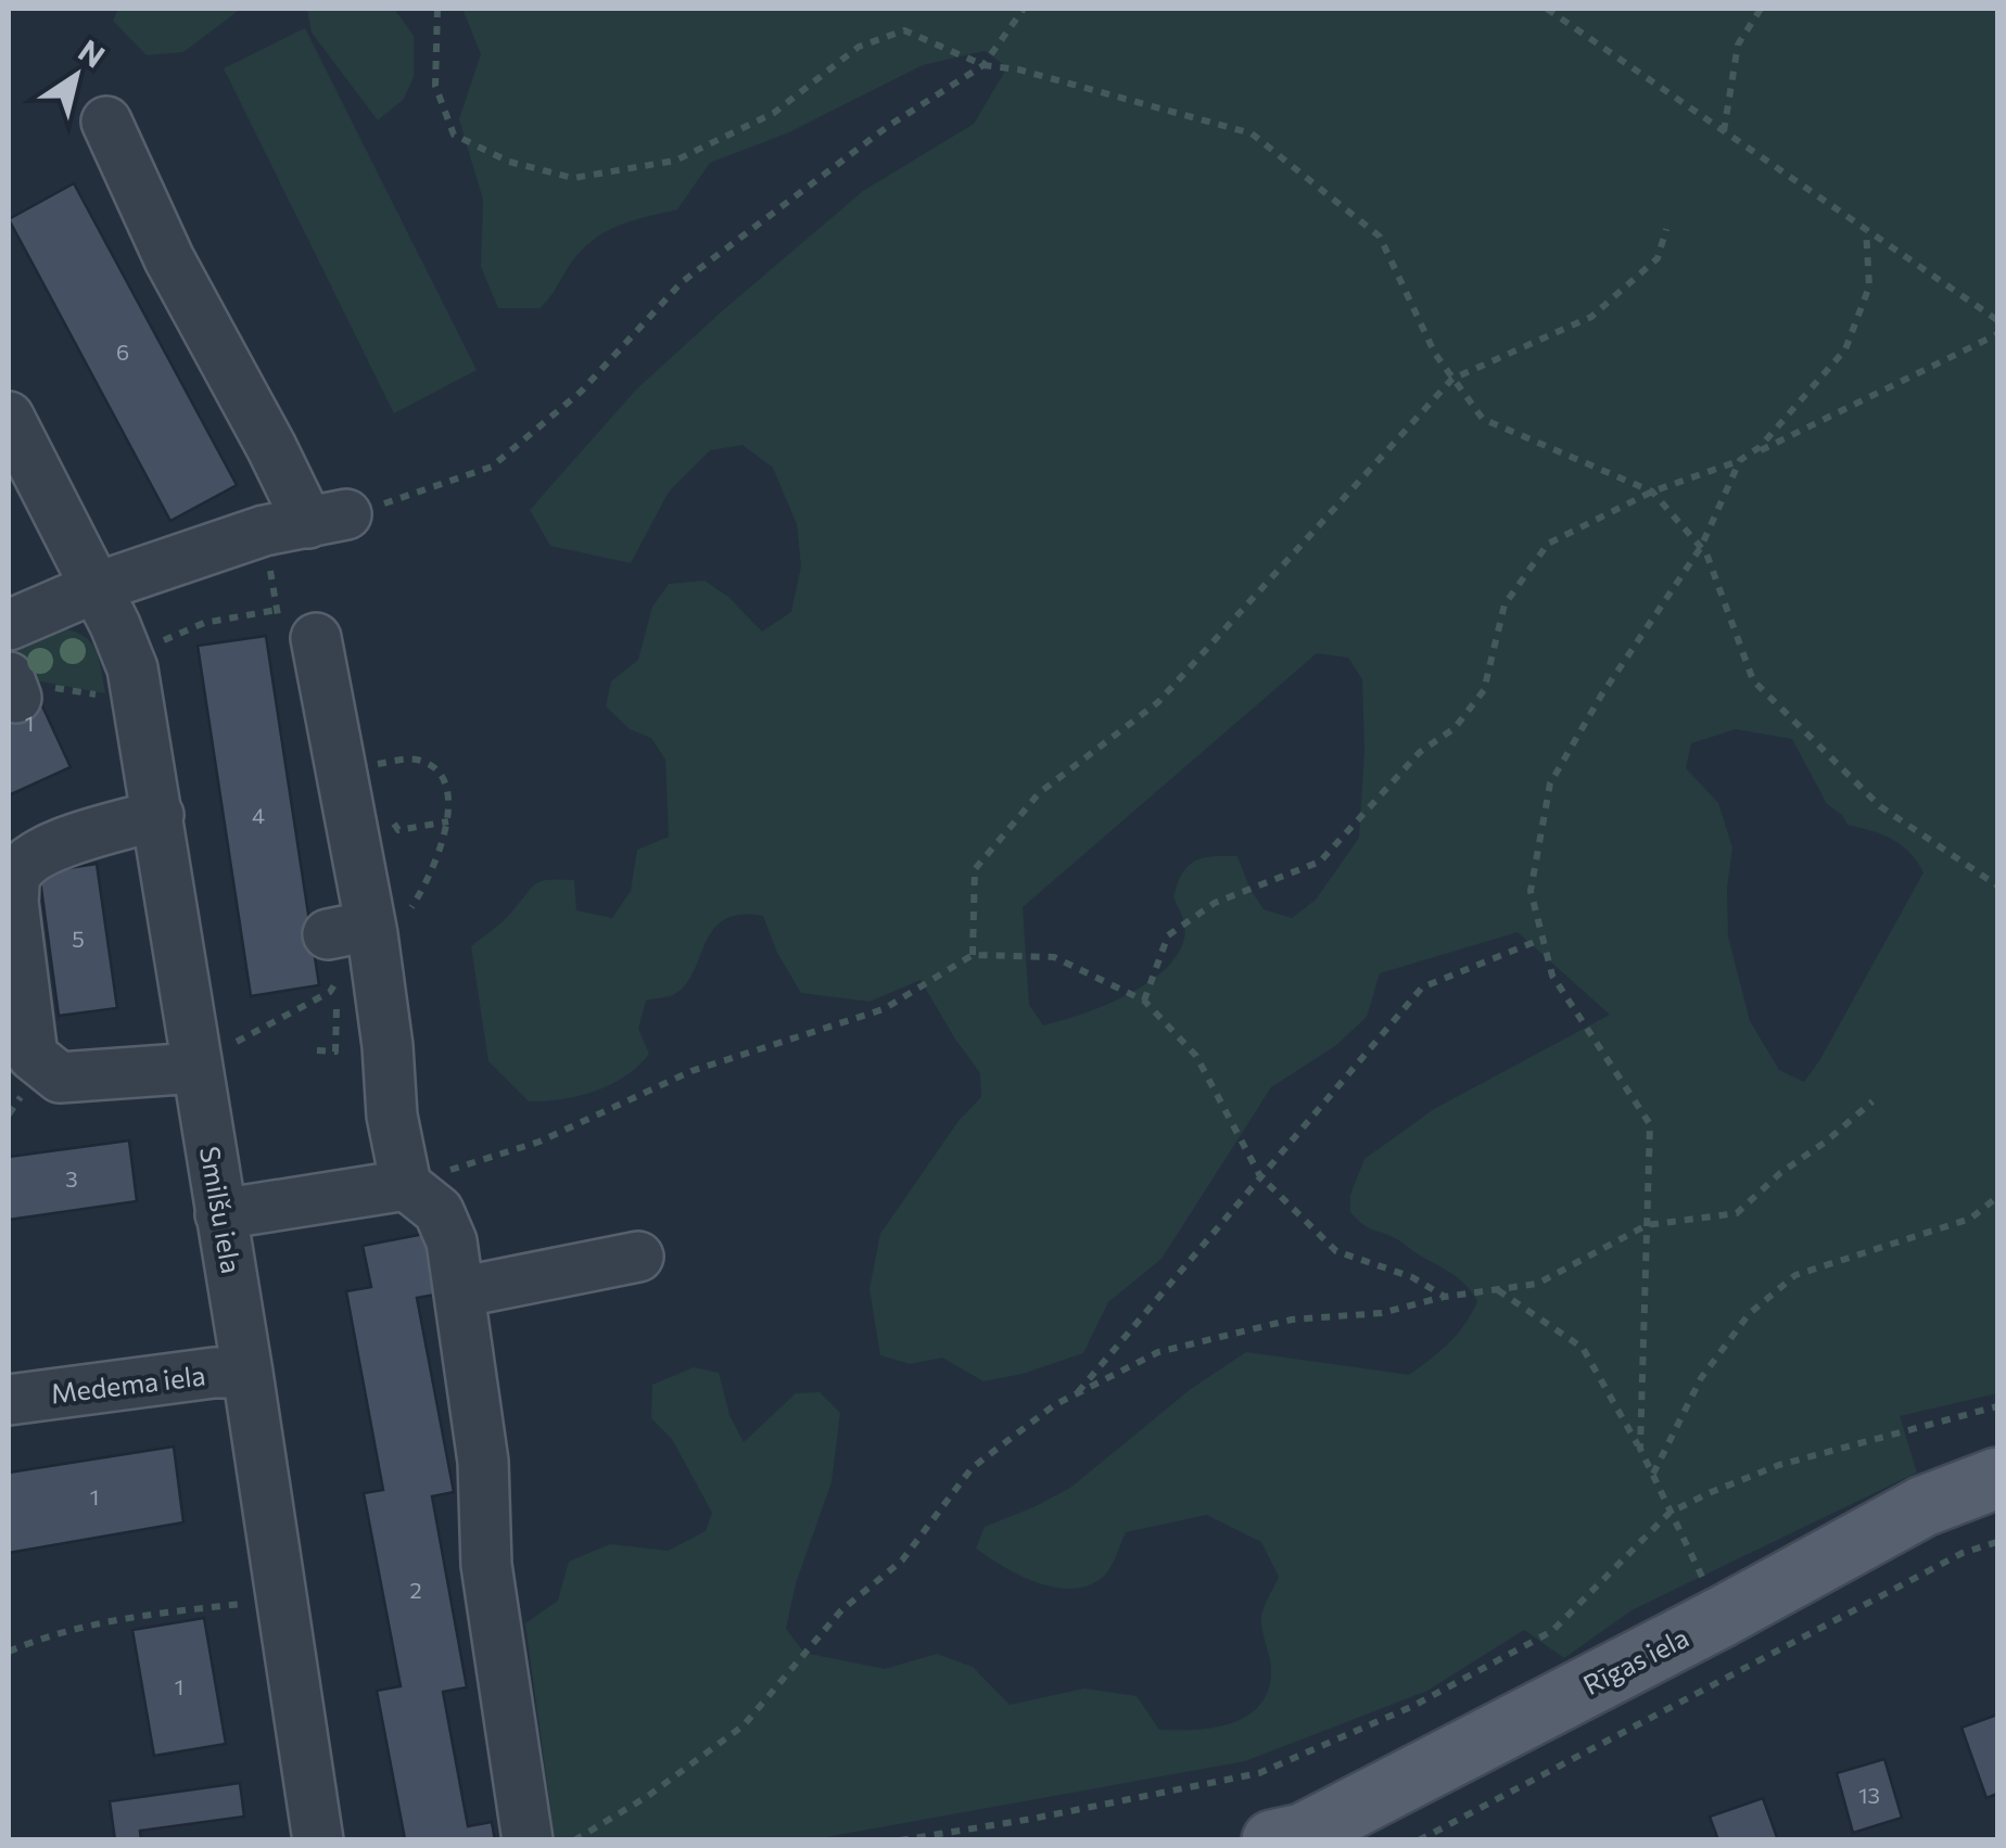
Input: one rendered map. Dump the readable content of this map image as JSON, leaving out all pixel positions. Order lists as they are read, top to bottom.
{
  "streets": {
    "main road": ["Rīgas iela"],
    "street": ["Smilšu iela", "Medema iela"]
  },
  "crossings": [
    ["Smilšu iela", "Medema iela"]
  ],
  "house_numbers": [
    "6",
    "1",
    "4",
    "5",
    "3",
    "1",
    "2",
    "1",
    "13"
  ],
  "north": "top right"
}
